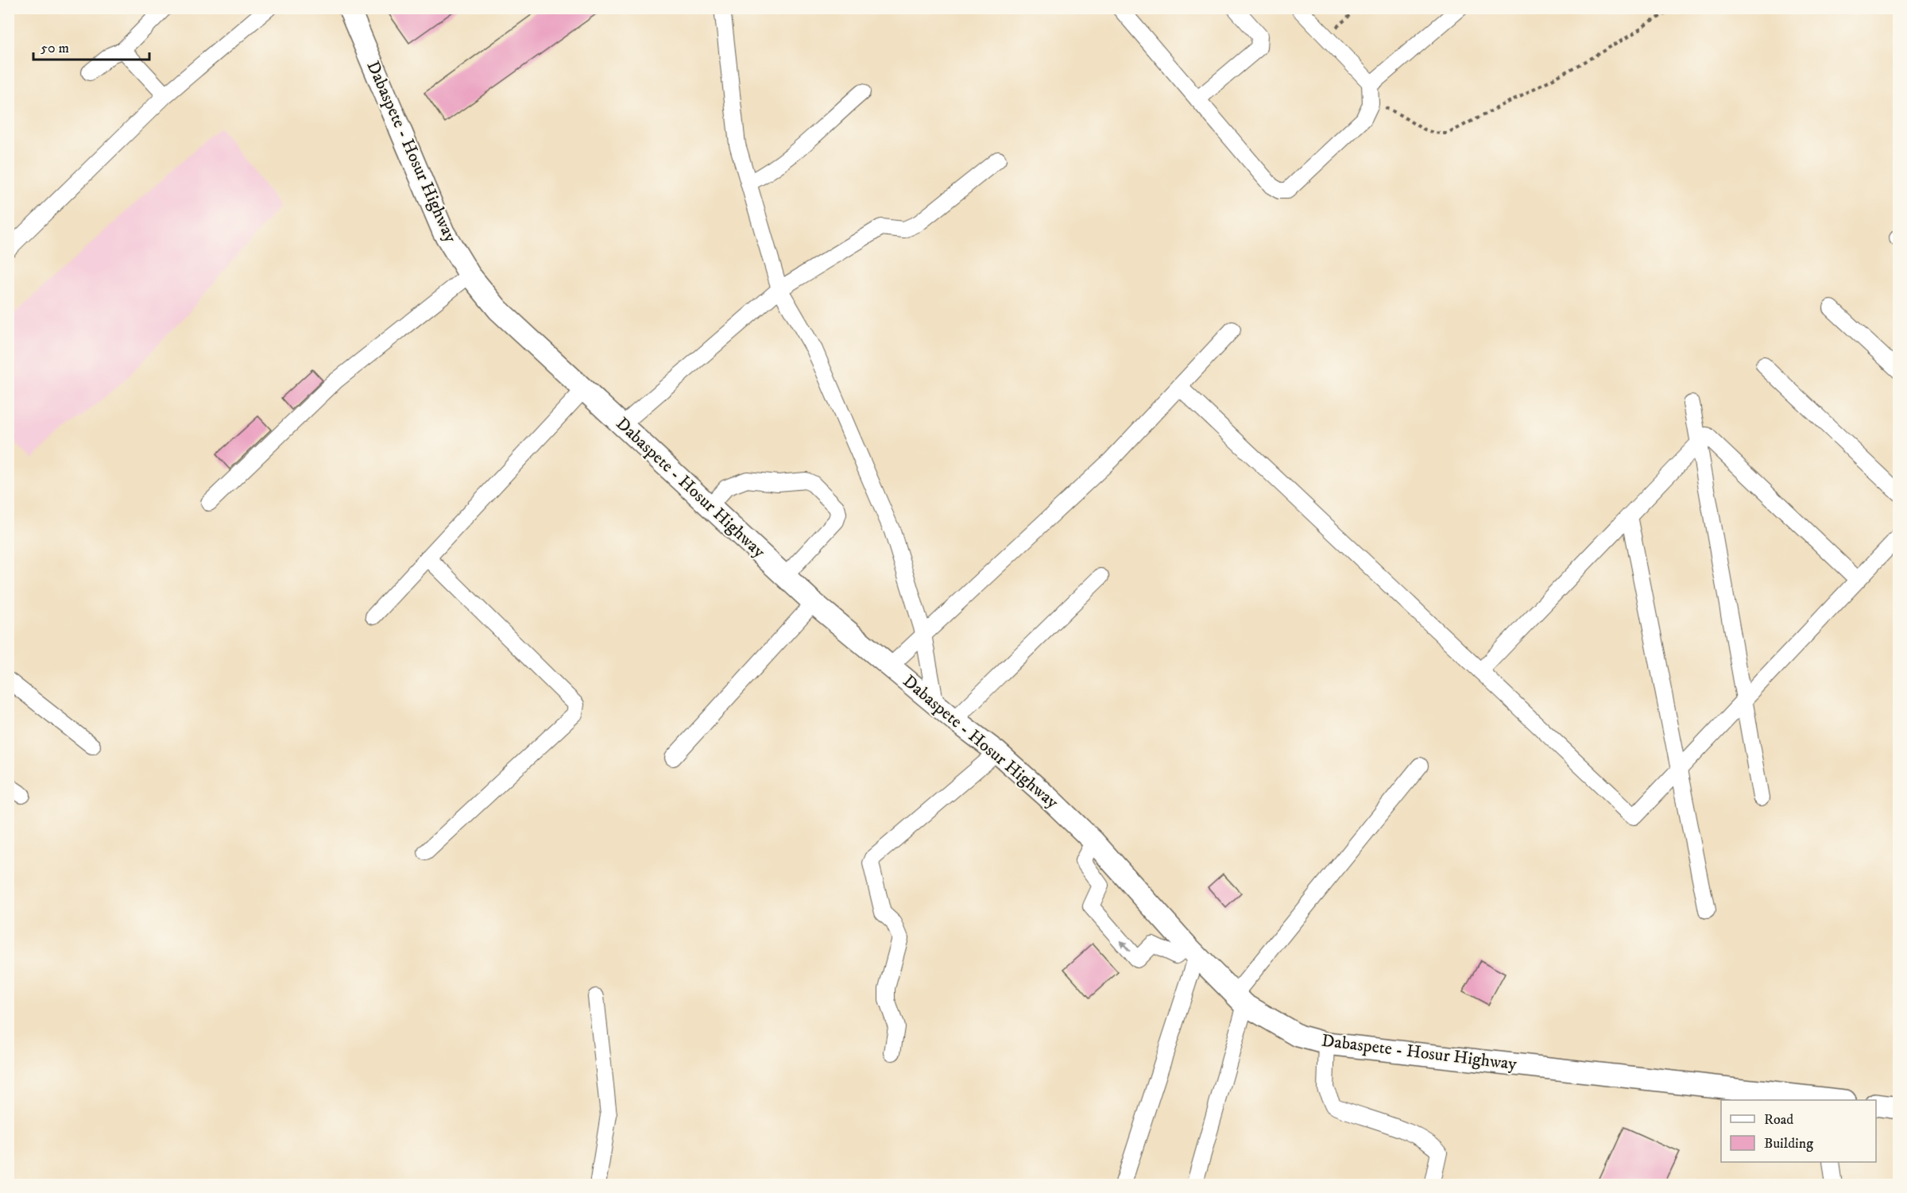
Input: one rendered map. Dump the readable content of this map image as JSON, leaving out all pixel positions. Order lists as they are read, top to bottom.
{
  "streets": {
    "highway": ["Dabaspete - Hosur Highway"]
  },
  "legend": ["Road", "Building"],
  "scale_bar": "50 m"
}
